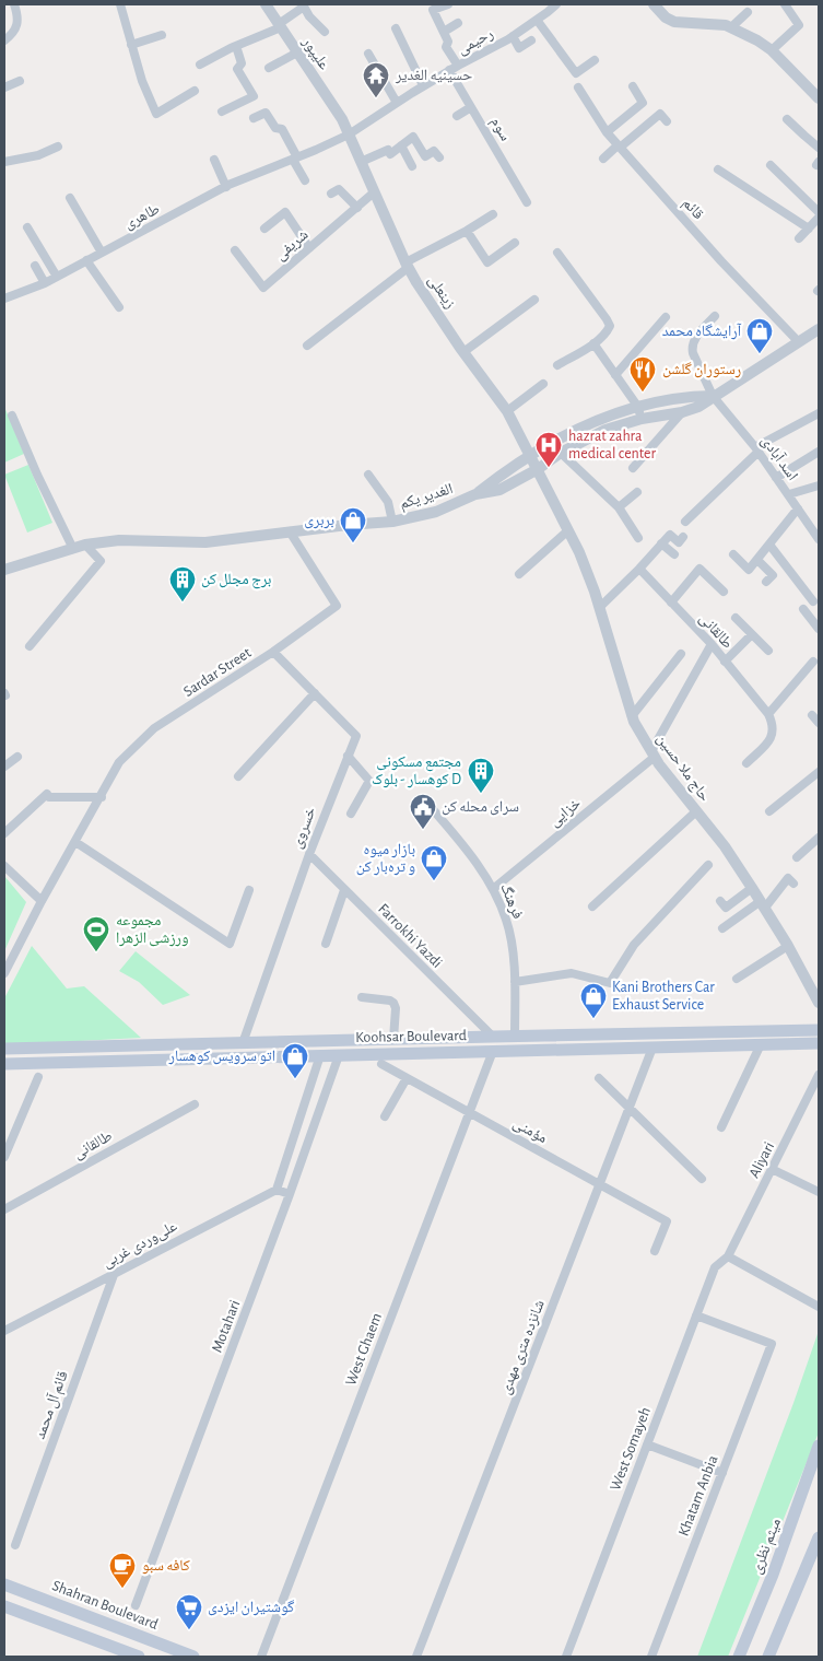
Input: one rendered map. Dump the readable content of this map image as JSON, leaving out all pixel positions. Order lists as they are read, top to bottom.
{
  "streets": {
    "main road": ["Koohsar Boulevard", "میثم نظری", "Shahran Boulevard"],
    "street": [
      "رحیمی",
      "علیپور",
      "سوم",
      "قائم",
      "طاهری",
      "شریفی",
      "زینعلی",
      "اسد آبادی",
      "الغدیر یکم",
      "طالقانی",
      "Sardar Street",
      "حاج ملا حسین",
      "خزایی",
      "خسروی",
      "فرهنگ",
      "Farrokhi Yazdi",
      "مؤمنی",
      "Aliyari",
      "علی‌وردی غربی",
      "Motahari",
      "شانزده متری مهدی",
      "West Ghaem",
      "قائم آل محمد",
      "West Somayeh",
      "Khatam Anbia"
    ]
  },
  "crossings": [
    ["رحیمی", "سوم"],
    ["رحیمی", "طاهری"],
    ["رحیمی", "زینعلی"],
    ["علیپور", "زینعلی"],
    ["قائم", "الغدیر یکم"],
    ["طاهری", "زینعلی"],
    ["شریفی", "زینعلی"],
    ["زینعلی", "الغدیر یکم"],
    ["زینعلی", "حاج ملا حسین"],
    ["اسد آبادی", "الغدیر یکم"],
    ["الغدیر یکم", "Sardar Street"],
    ["الغدیر یکم", "حاج ملا حسین"],
    ["Sardar Street", "خسروی"],
    ["حاج ملا حسین", "خزایی"],
    ["خزایی", "فرهنگ"],
    ["خسروی", "Farrokhi Yazdi"],
    ["خسروی", "Koohsar Boulevard"],
    ["فرهنگ", "Koohsar Boulevard"],
    ["Farrokhi Yazdi", "Koohsar Boulevard"],
    ["Koohsar Boulevard", "Motahari"],
    ["Koohsar Boulevard", "شانزده متری مهدی"],
    ["Koohsar Boulevard", "West Ghaem"],
    ["مؤمنی", "شانزده متری مهدی"],
    ["مؤمنی", "West Ghaem"],
    ["Aliyari", "West Somayeh"],
    ["علی‌وردی غربی", "قائم آل محمد"],
    ["West Somayeh", "Khatam Anbia"]
  ],
  "places": {
    "temple": ["حسینیه الغدیر"],
    "shop": [
      "آرایشگاه محمد",
      "بربری",
      "بازار میوه و تره‌بار کن",
      "Kani Brothers Car Exhaust Service",
      "اتو سرویس کوهسار"
    ],
    "restaurant": ["رستوران گلشن"],
    "hospital": ["hazrat zahra medical center"],
    "building": ["برج مجلل کن", "مجتمع مسکونی کوهسار - بلوک D"],
    "public building": ["سرای محله کن"],
    "sports": ["مجموعه ورزشی الزهرا"],
    "cafe": ["کافه سبو"],
    "supermarket": ["گوشتیران ایزدی"]
  }
}
